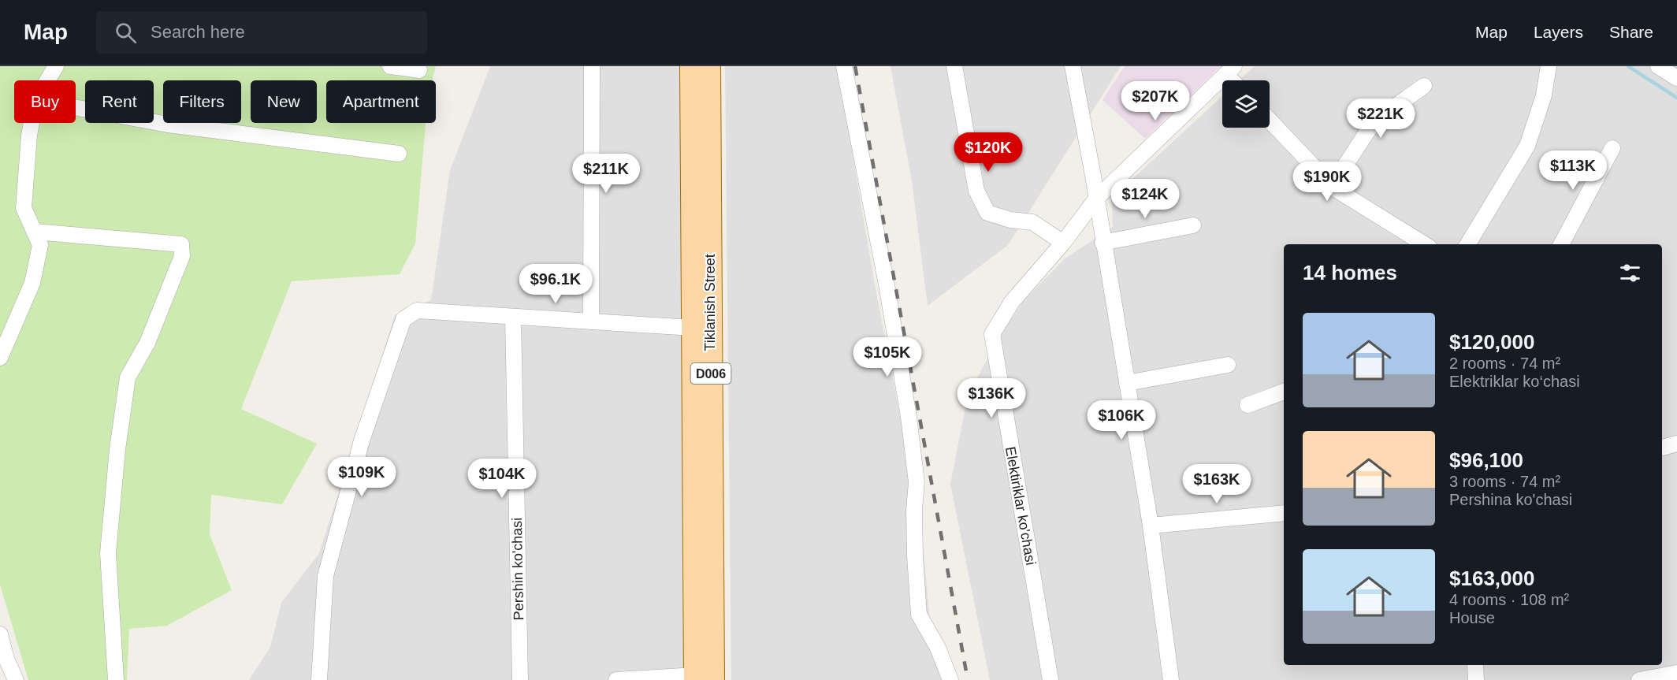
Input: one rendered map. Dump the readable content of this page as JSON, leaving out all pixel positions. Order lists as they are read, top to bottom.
{
  "streets": {
    "main road": ["Tiklanish Street", "D006"],
    "street": ["Elektiriklar ko'chasi", "Pershin ko'chasi"]
  },
  "page": {
    "header": "Map",
    "search": "Search here",
    "nav": ["Map", "Layers", "Share"],
    "chip": [
      "Buy",
      "Rent",
      "Filters",
      "New",
      "Apartment"
    ],
    "price": [
      "$207K",
      "$221K",
      "$120K",
      "$113K",
      "$211K",
      "$190K",
      "$124K",
      "$96.1K",
      "$105K",
      "$136K",
      "$106K",
      "$109K",
      "$104K",
      "$163K"
    ],
    "heading": "14 homes",
    "list": [
      {
        "name": "$120,000",
        "note": "2 rooms · 74 m² · Elektriklar ko‘chasi"
      },
      {
        "name": "$96,100",
        "note": "3 rooms · 74 m² · Pershina ko'chasi"
      },
      {
        "name": "$163,000",
        "note": "4 rooms · 108 m² · House"
      }
    ]
  }
}
